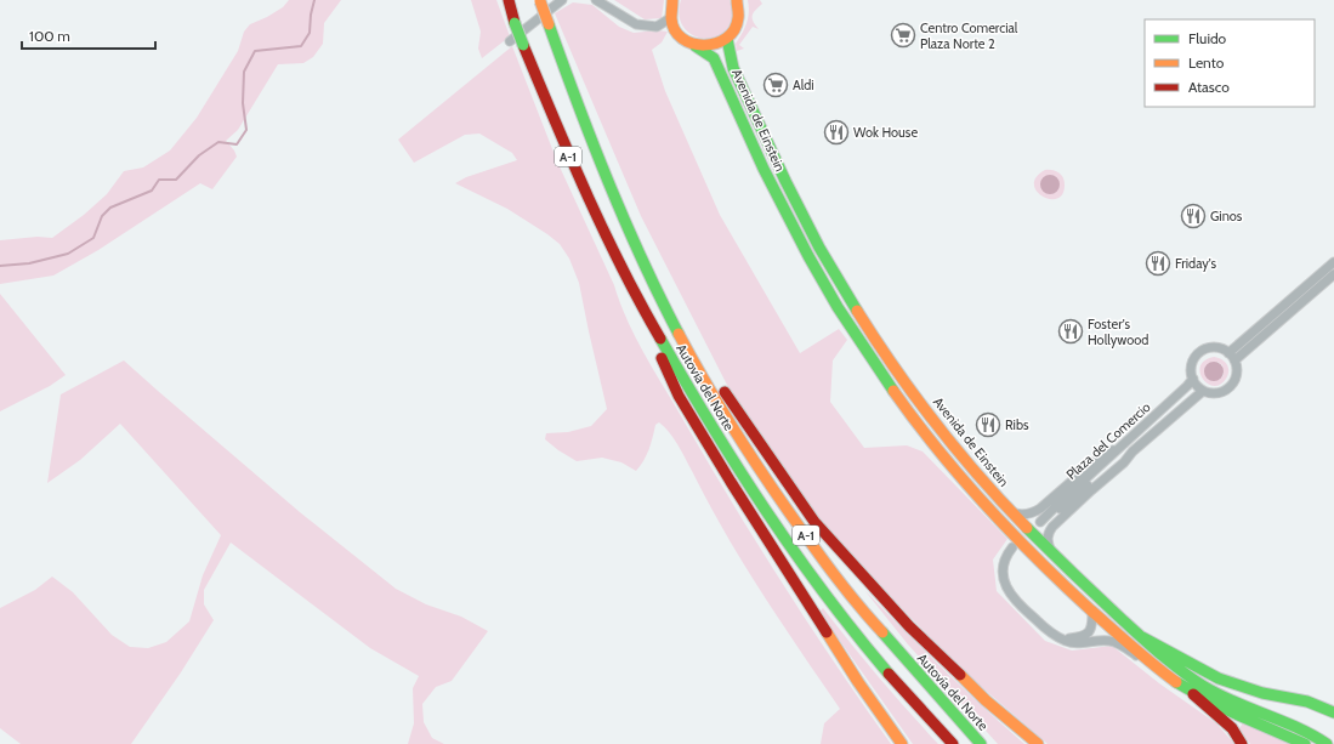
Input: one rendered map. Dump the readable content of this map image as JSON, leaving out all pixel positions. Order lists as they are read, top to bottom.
{
  "streets": {
    "main road": ["Avenida de Einstein", "A-1", "Autovía del Norte"],
    "street": ["Plaza del Comercio"]
  },
  "crossings": [
    ["Avenida de Einstein", "Plaza del Comercio"]
  ],
  "places": {
    "supermarket": ["Centro Comercial Plaza Norte 2", "Aldi"],
    "restaurant": [
      "Wok House",
      "Ginos",
      "Friday's",
      "Foster's Hollywood",
      "Ribs"
    ]
  },
  "legend": ["Fluido", "Lento", "Atasco"],
  "scale_bar": "100 m"
}
